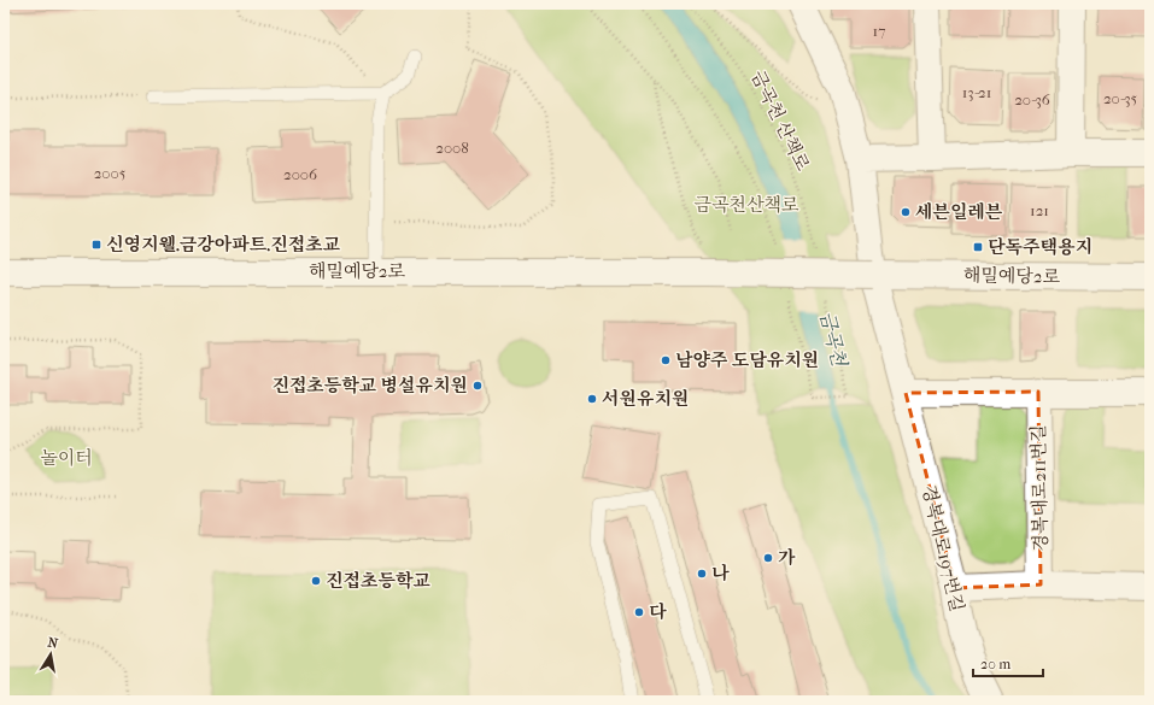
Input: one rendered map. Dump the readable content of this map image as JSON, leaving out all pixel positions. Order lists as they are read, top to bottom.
{
  "streets": {
    "street": ["해밀예당2로", "경복대로211번길", "경복대로197번길"],
    "path": ["금곡천 산책로"]
  },
  "crossings": [
    ["해밀예당2로", "경복대로197번길"]
  ],
  "water": ["금곡천"],
  "parks": ["금곡천산책로", "놀이터"],
  "places": {
    "other": [
      "세븐일레븐",
      "남양주 도담유치원",
      "진접초등학교 병설유치원",
      "서원유치원",
      "가",
      "나",
      "진접초등학교",
      "다"
    ],
    "transit": ["신영지웰.금강아파트.진접초교", "단독주택용지"]
  },
  "house_numbers": [
    "17",
    "13-21",
    "20-35",
    "20-36",
    "2008",
    "2005",
    "2006",
    "121"
  ],
  "scale_bar": "20 m",
  "north": "top"
}
